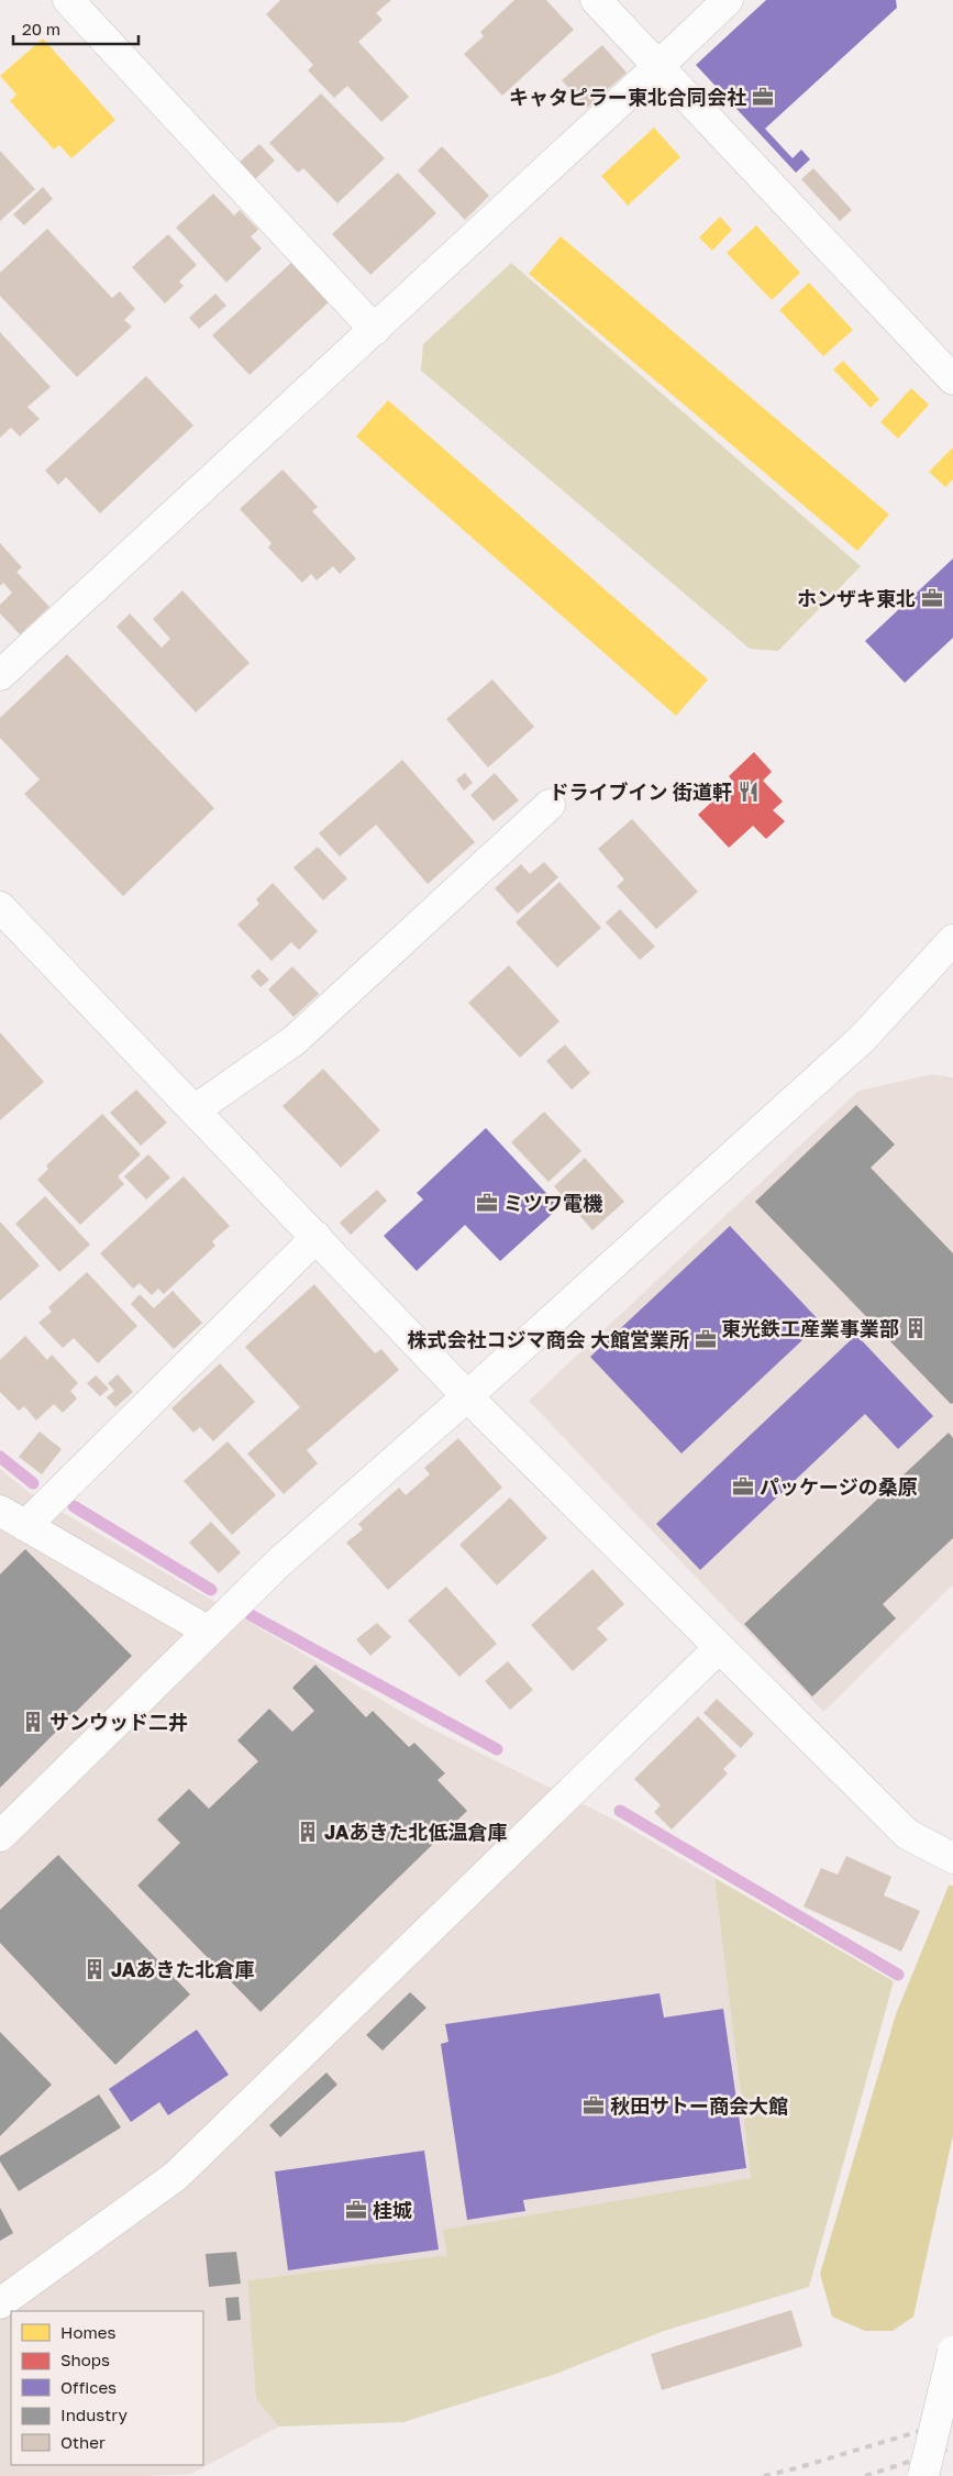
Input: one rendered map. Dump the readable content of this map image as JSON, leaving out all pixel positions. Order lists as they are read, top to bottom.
{
  "places": {
    "office": [
      "キャタピラー東北合同会社",
      "ホンザキ東北",
      "ミツワ電機",
      "株式会社コジマ商会 大館営業所",
      "パッケージの桑原",
      "秋田サトー商会大館",
      "桂城"
    ],
    "restaurant": ["ドライブイン 街道軒"],
    "building": [
      "東光鉄工産業事業部",
      "サンウッド二井",
      "JAあきた北低温倉庫",
      "JAあきた北倉庫"
    ]
  },
  "legend": [
    "Homes",
    "Shops",
    "Offices",
    "Industry",
    "Other"
  ],
  "scale_bar": "20 m"
}
